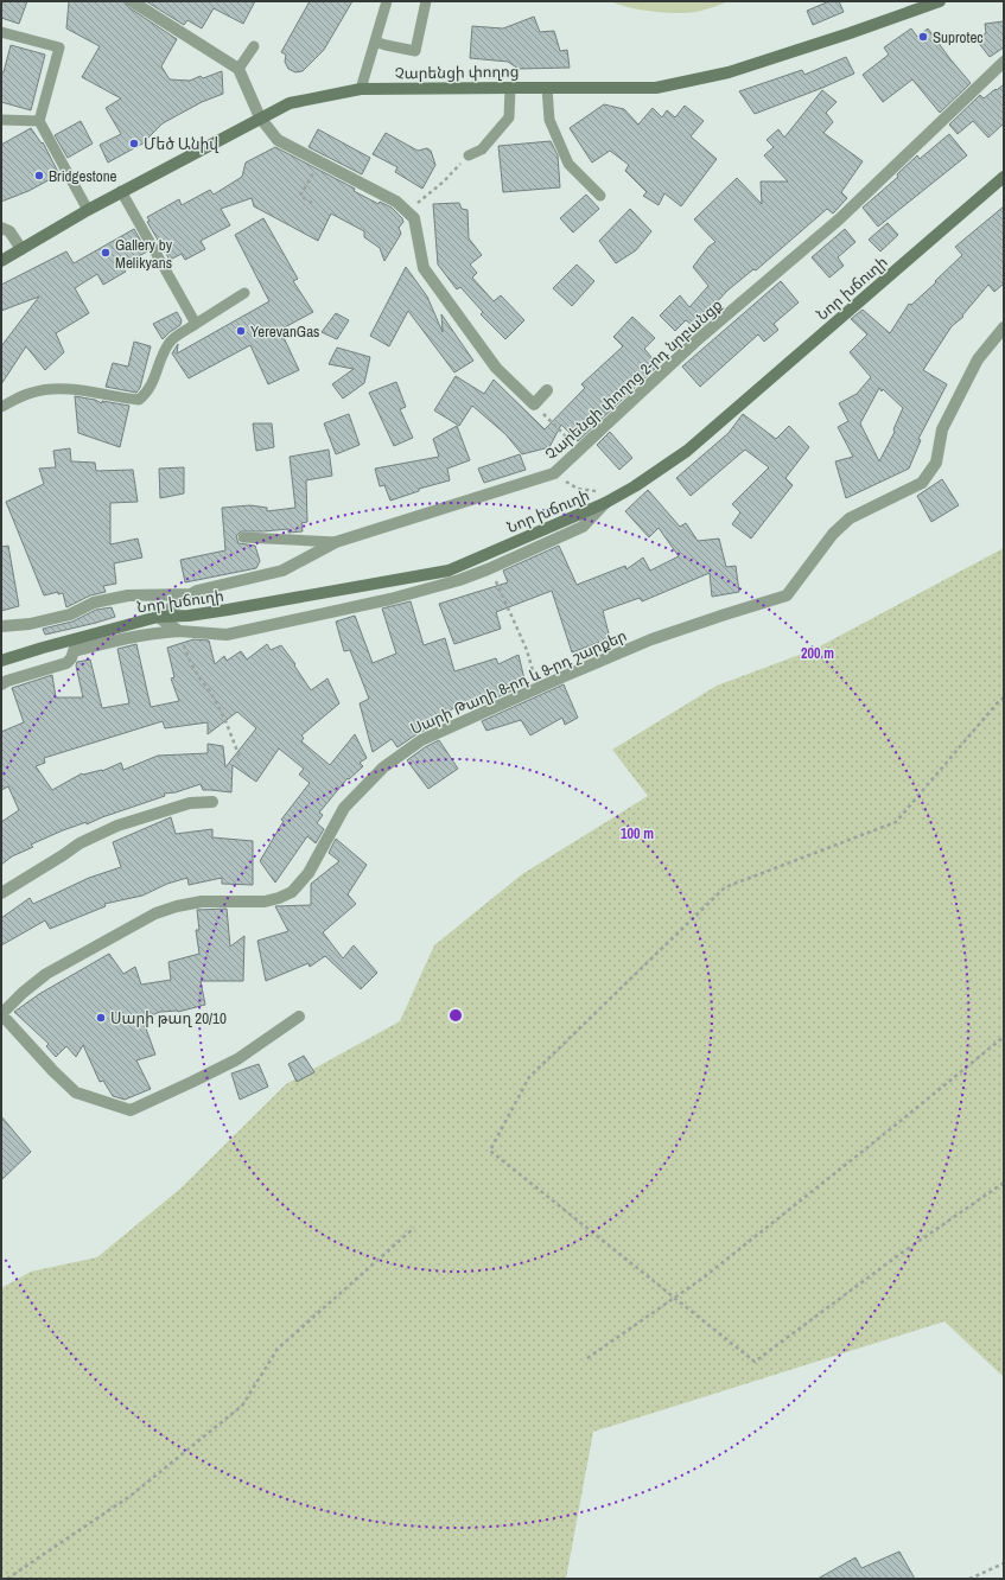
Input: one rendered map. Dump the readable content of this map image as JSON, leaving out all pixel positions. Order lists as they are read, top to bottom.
{
  "streets": {
    "main road": ["Չարենցի փողոց", "Նոր խճուղի"],
    "street": ["Չարենցի փողոց 2-րդ նրբանցք", "Սարի Թաղի 8-րդ և 9-րդ շարքեր"]
  },
  "crossings": [
    ["Նոր խճուղի", "Չարենցի փողոց 2-րդ նրբանցք"]
  ],
  "places": [
    "Suprotec",
    "Մեծ Անիվ",
    "Bridgestone",
    "Gallery by Melikyans",
    "YerevanGas",
    "Սարի թաղ 20/10"
  ],
  "rings": ["200 m", "100 m"]
}
